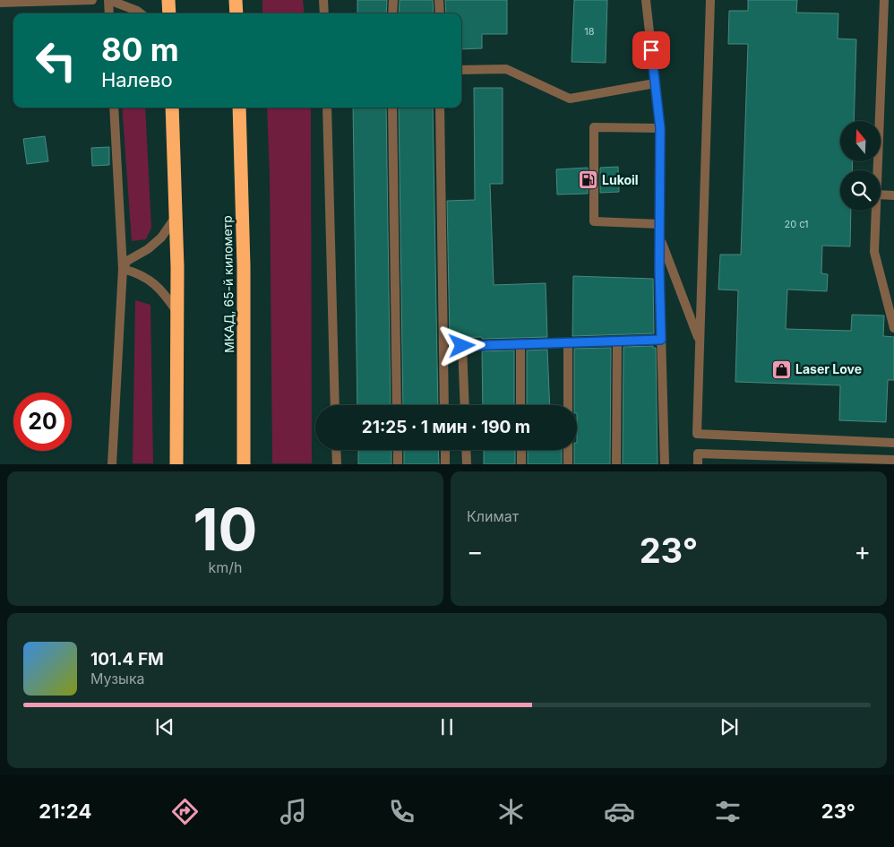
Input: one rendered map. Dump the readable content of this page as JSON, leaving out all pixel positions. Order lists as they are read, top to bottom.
{
  "streets": {
    "highway": ["МКАД, 65-й километр"]
  },
  "places": {
    "fuel station": ["Lukoil"],
    "shop": ["Laser Love"]
  },
  "house_numbers": ["18", "20 с1"],
  "north": "top",
  "page": {
    "turn": ["80 m", "Налево"],
    "limit": "20",
    "trip": "21:25 · 1 мин · 190 m",
    "tile": [
      ["10", "km/h"],
      "Климат"
    ],
    "heat": ["−", "23°", "+"],
    "song": ["101.4 FM", "Музыка"],
    "tabs": ["21:24", "23°"]
  }
}
